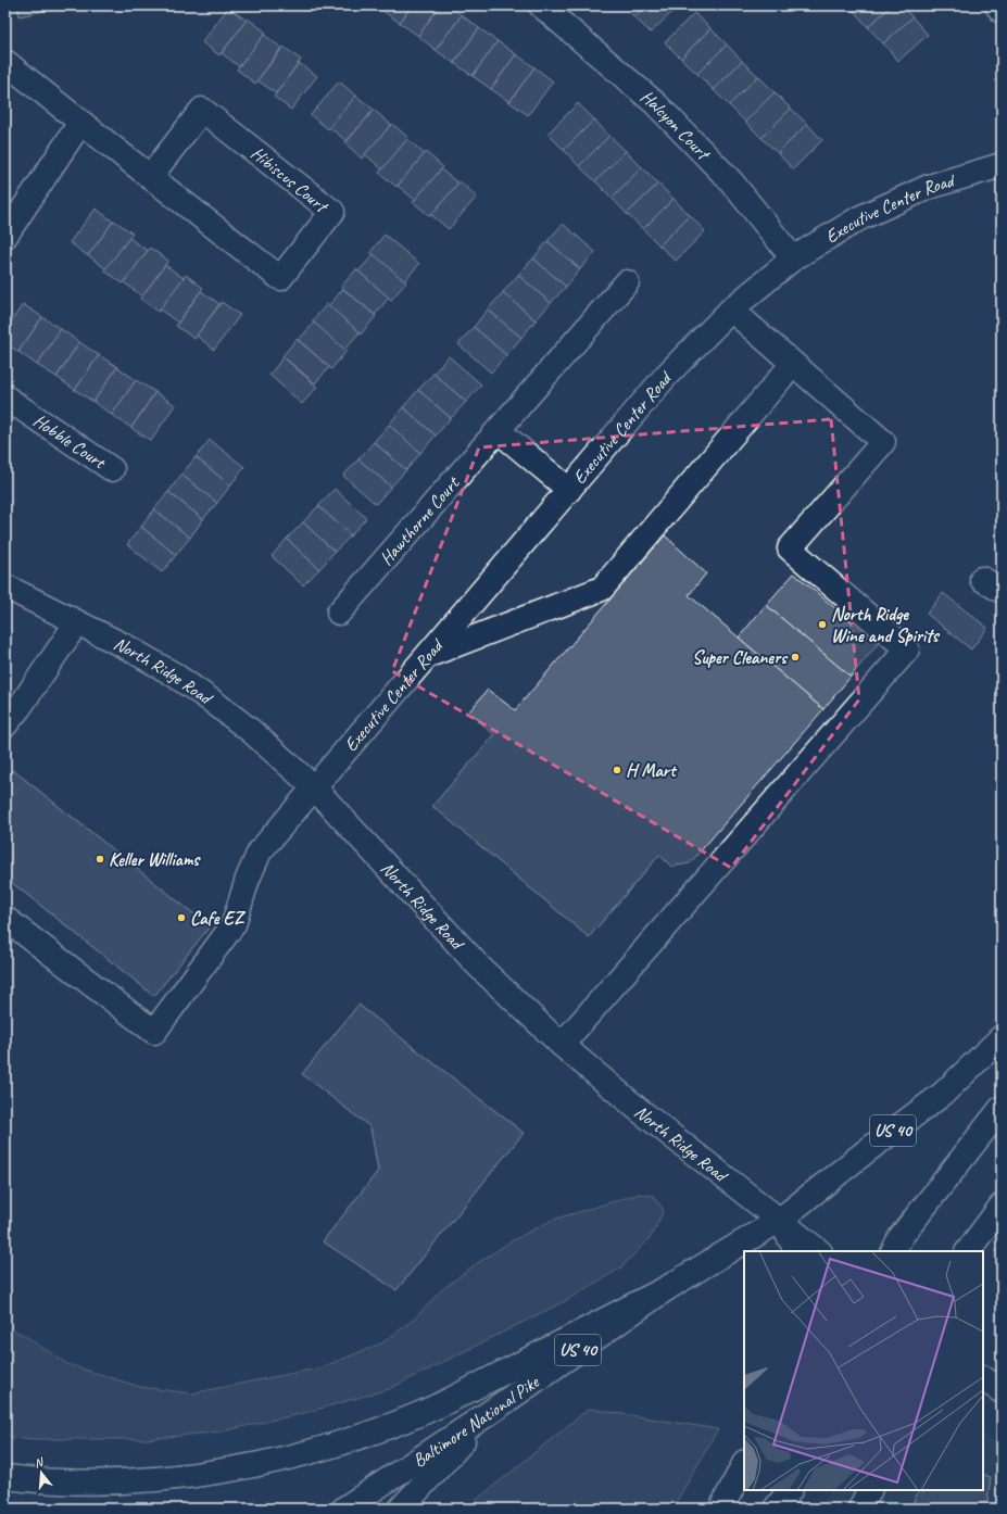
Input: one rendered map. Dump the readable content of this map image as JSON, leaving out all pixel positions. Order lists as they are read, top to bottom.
{
  "streets": {
    "main road": [
      "Halcyon Court",
      "Hibiscus Court",
      "Executive Center Road",
      "Hobble Court",
      "Hawthorne Court",
      "North Ridge Road",
      "US 40",
      "Baltimore National Pike"
    ]
  },
  "crossings": [
    ["Halcyon Court", "Executive Center Road"],
    ["Executive Center Road", "North Ridge Road"],
    ["North Ridge Road", "Baltimore National Pike"]
  ],
  "places": [
    "North Ridge Wine and Spirits",
    "Super Cleaners",
    "H Mart",
    "Keller Williams",
    "Cafe EZ"
  ],
  "north": "top"
}
